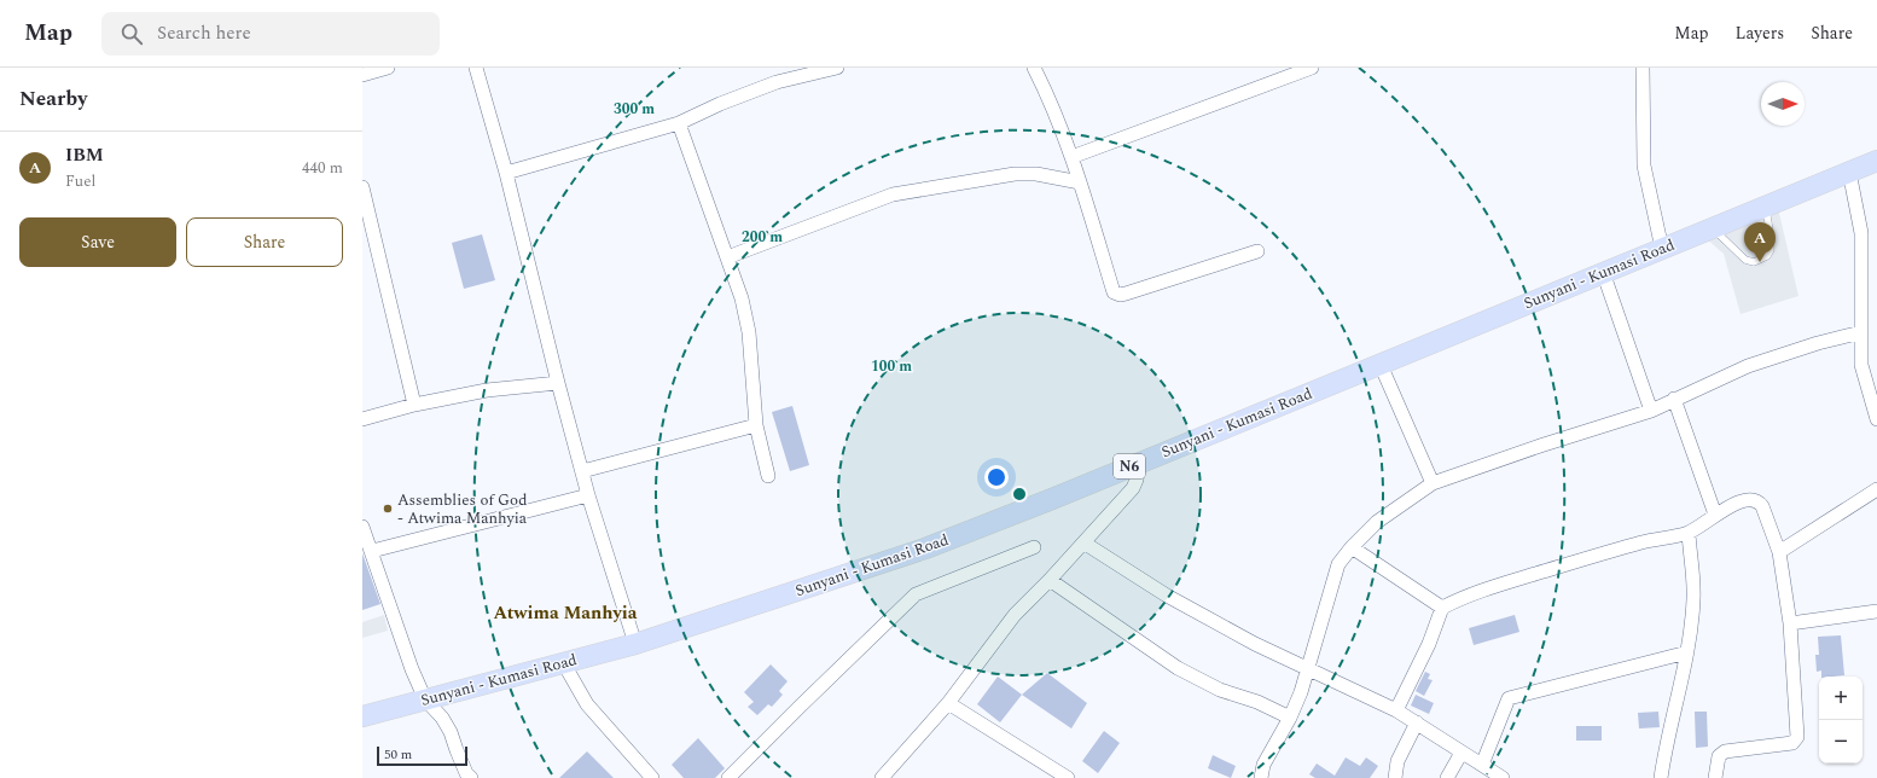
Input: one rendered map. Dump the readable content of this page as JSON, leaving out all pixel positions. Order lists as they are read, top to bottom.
{
  "streets": {
    "main road": ["Sunyani - Kumasi Road", "N6"]
  },
  "districts": ["Atwima Manhyia"],
  "places": ["Assemblies of God - Atwima Manhyia"],
  "scale_bar": "50 m",
  "north": "right",
  "page": {
    "header": "Map",
    "search": "Search here",
    "nav": ["Map", "Layers", "Share"],
    "heading": "Nearby",
    "list": [
      {
        "mark": "A",
        "name": "IBM",
        "note": "Fuel",
        "value": "440 m"
      }
    ],
    "buttons": ["Save", "Share"],
    "pins": "A",
    "map_buttons": ["+", "−"],
    "scale": "50 m"
  },
  "rings": ["300 m", "200 m", "100 m"]
}
